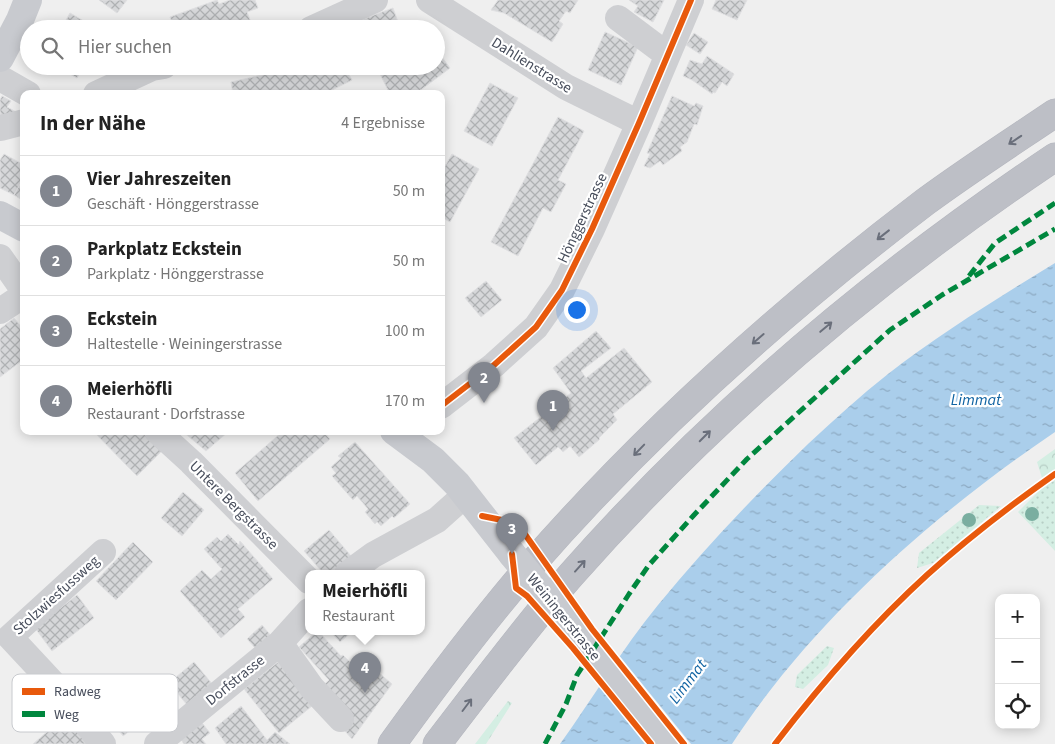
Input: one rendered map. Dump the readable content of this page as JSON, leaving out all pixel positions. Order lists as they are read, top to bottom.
{
  "streets": {
    "main road": ["Weiningerstrasse"],
    "street": [
      "Dahlienstrasse",
      "Hönggerstrasse",
      "Untere Bergstrasse",
      "Stolzwiesfussweg",
      "Dorfstrasse"
    ]
  },
  "crossings": [
    ["Dahlienstrasse", "Hönggerstrasse"]
  ],
  "water": ["Limmat"],
  "legend": ["Radweg", "Weg"],
  "page": {
    "search": "Hier suchen",
    "heading": ["In der Nähe", "4 Ergebnisse"],
    "list": [
      {
        "mark": "1",
        "name": "Vier Jahreszeiten",
        "note": "Geschäft · Hönggerstrasse",
        "value": "50 m"
      },
      {
        "mark": "2",
        "name": "Parkplatz Eckstein",
        "note": "Parkplatz · Hönggerstrasse",
        "value": "50 m"
      },
      {
        "mark": "3",
        "name": "Eckstein",
        "note": "Haltestelle · Weiningerstrasse",
        "value": "100 m"
      },
      {
        "mark": "4",
        "name": "Meierhöfli",
        "note": "Restaurant · Dorfstrasse",
        "value": "170 m"
      }
    ],
    "pins": [
      "2",
      "1",
      "3",
      "4"
    ],
    "popup": ["Meierhöfli", "Restaurant"],
    "map_buttons": ["+", "−"]
  }
}
